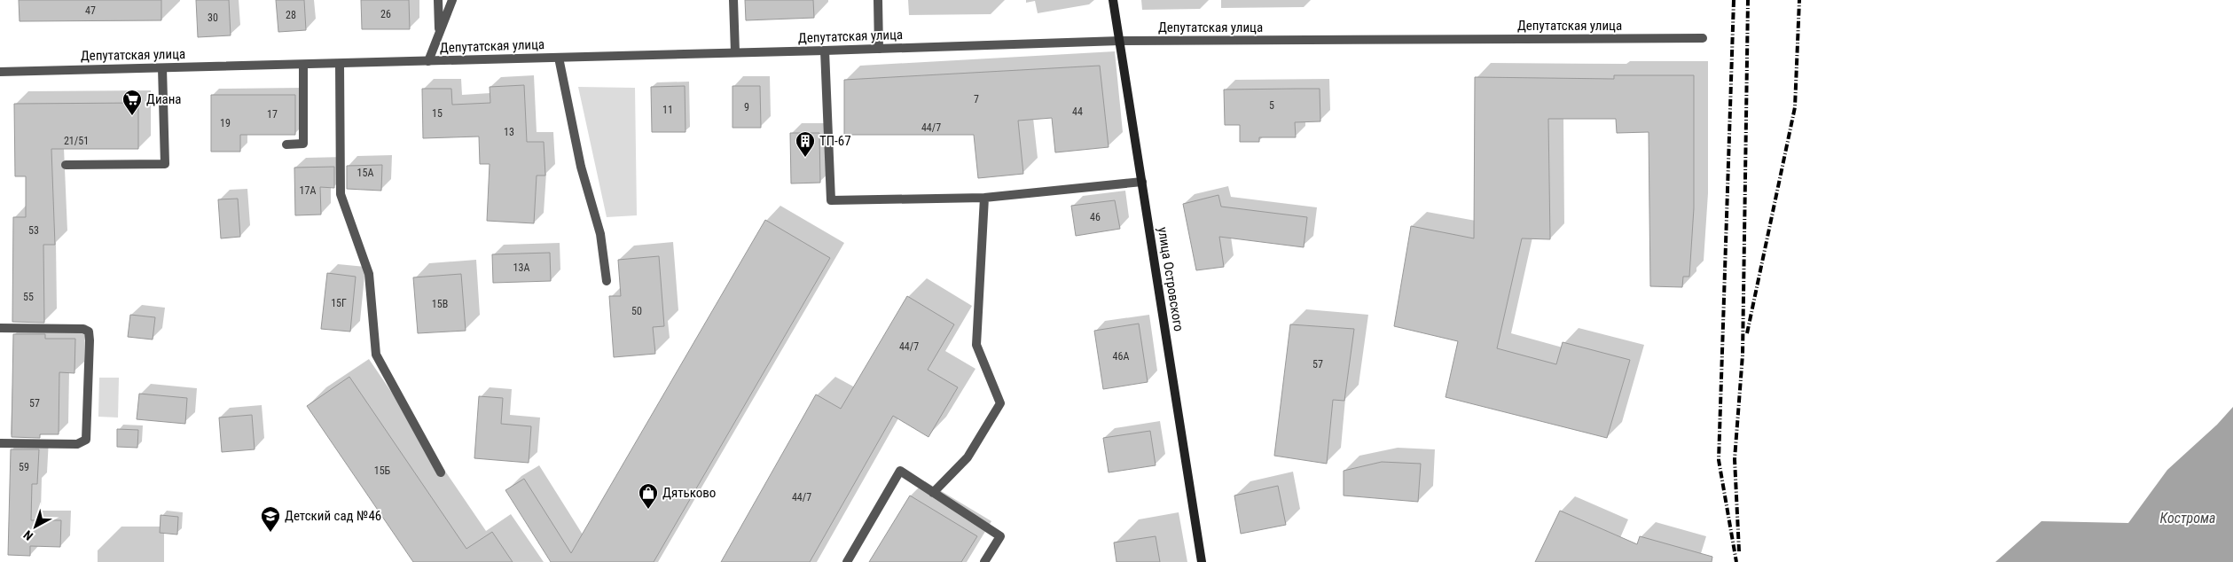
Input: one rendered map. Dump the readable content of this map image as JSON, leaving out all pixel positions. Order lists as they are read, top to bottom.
{
  "streets": {
    "main road": ["улица Островского"],
    "street": ["Депутатская улица"]
  },
  "crossings": [
    ["Депутатская улица", "улица Островского"]
  ],
  "water": ["Кострома"],
  "places": {
    "supermarket": ["Диана"],
    "building": ["ТП-67"],
    "shop": ["Дятьково"],
    "school or university": ["Детский сад №46"]
  },
  "house_numbers": [
    "47",
    "26",
    "28",
    "30",
    "7",
    "5",
    "9",
    "11",
    "44",
    "15",
    "17",
    "19",
    "44/7",
    "13",
    "21/51",
    "15А",
    "17А",
    "46",
    "53",
    "13А",
    "55",
    "15Г",
    "15В",
    "50",
    "44/7",
    "46А",
    "57",
    "57",
    "59",
    "15Б",
    "44/7"
  ],
  "north": "bottom left"
}
